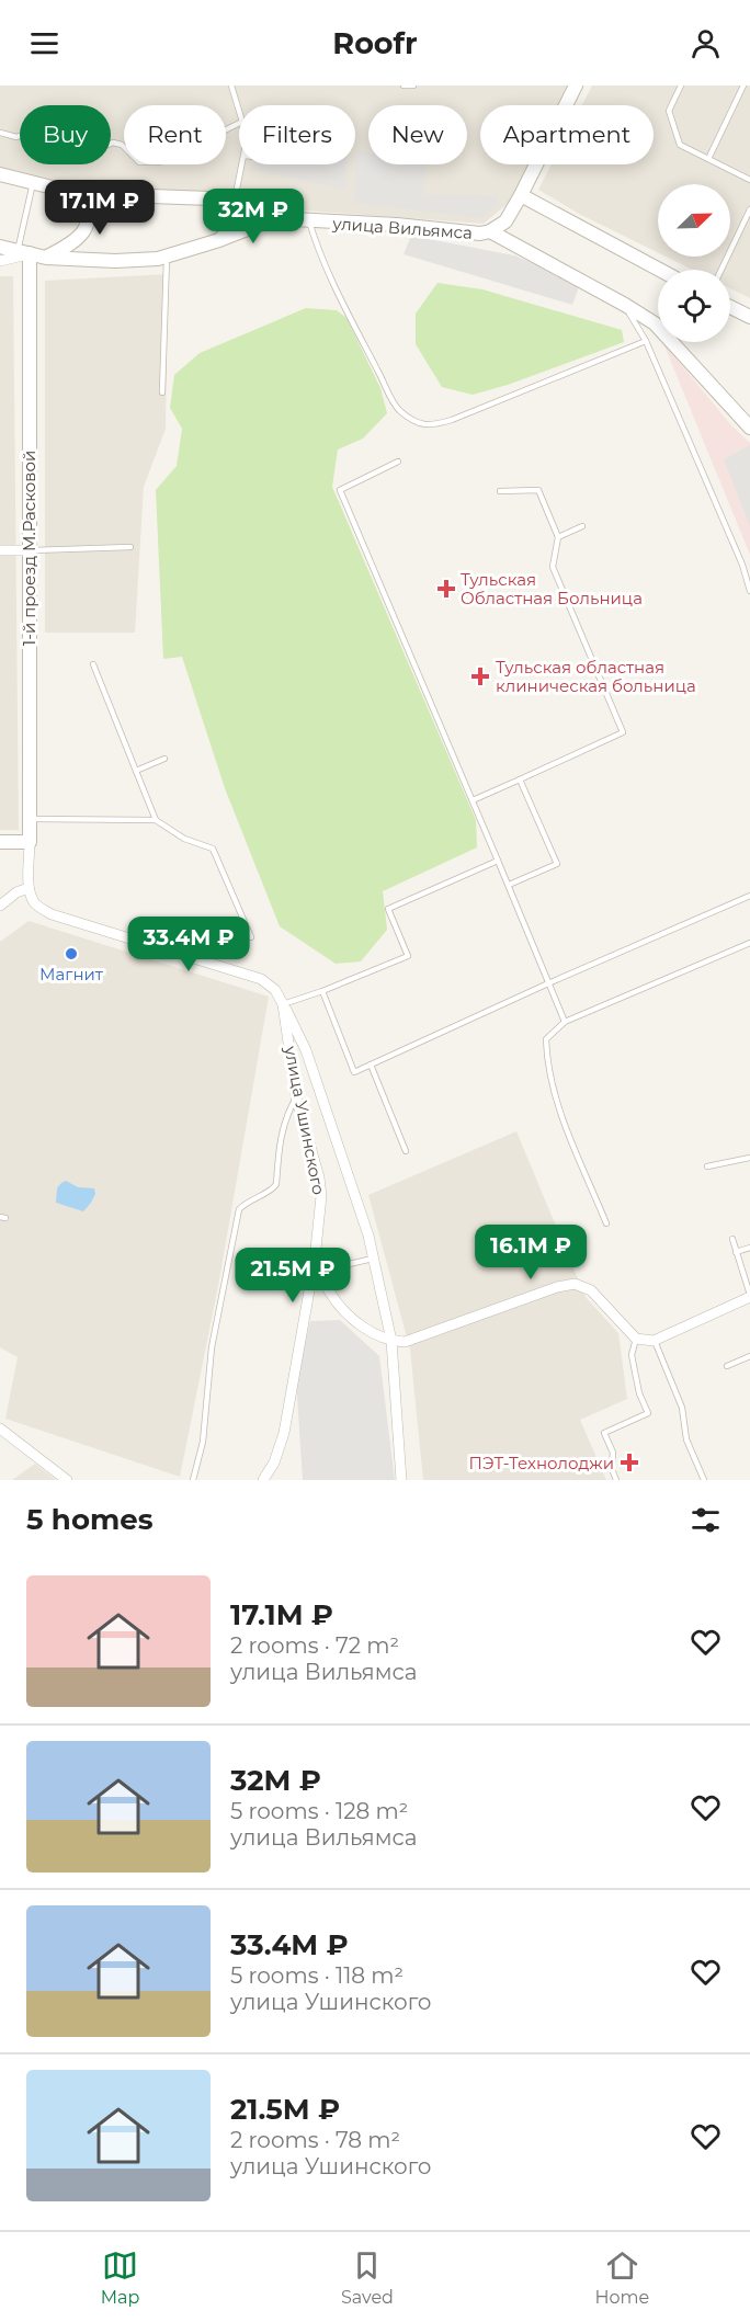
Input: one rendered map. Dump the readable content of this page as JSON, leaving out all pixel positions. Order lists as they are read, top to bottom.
{
  "streets": {
    "street": ["улица Вильямса", "1-й проезд М.Расковой", "улица Ушинского"]
  },
  "crossings": [
    ["улица Вильямса", "1-й проезд М.Расковой"]
  ],
  "places": {
    "health": ["Тульская Областная Больница", "Тульская областная клиническая больница", "ПЭТ-Технолоджи"],
    "other": ["Магнит"]
  },
  "north": "top right",
  "page": {
    "header": "Roofr",
    "chip": [
      "Buy",
      "Rent",
      "Filters",
      "New",
      "Apartment"
    ],
    "price": [
      "17.1M ₽",
      "32M ₽",
      "33.4M ₽",
      "16.1M ₽",
      "21.5M ₽"
    ],
    "heading": "5 homes",
    "list": [
      {
        "name": "17.1M ₽",
        "note": "2 rooms · 72 m² · улица Вильямса"
      },
      {
        "name": "32M ₽",
        "note": "5 rooms · 128 m² · улица Вильямса"
      },
      {
        "name": "33.4M ₽",
        "note": "5 rooms · 118 m² · улица Ушинского"
      },
      {
        "name": "21.5M ₽",
        "note": "2 rooms · 78 m² · улица Ушинского"
      }
    ],
    "tabs": ["Map", "Saved", "Home"]
  }
}
